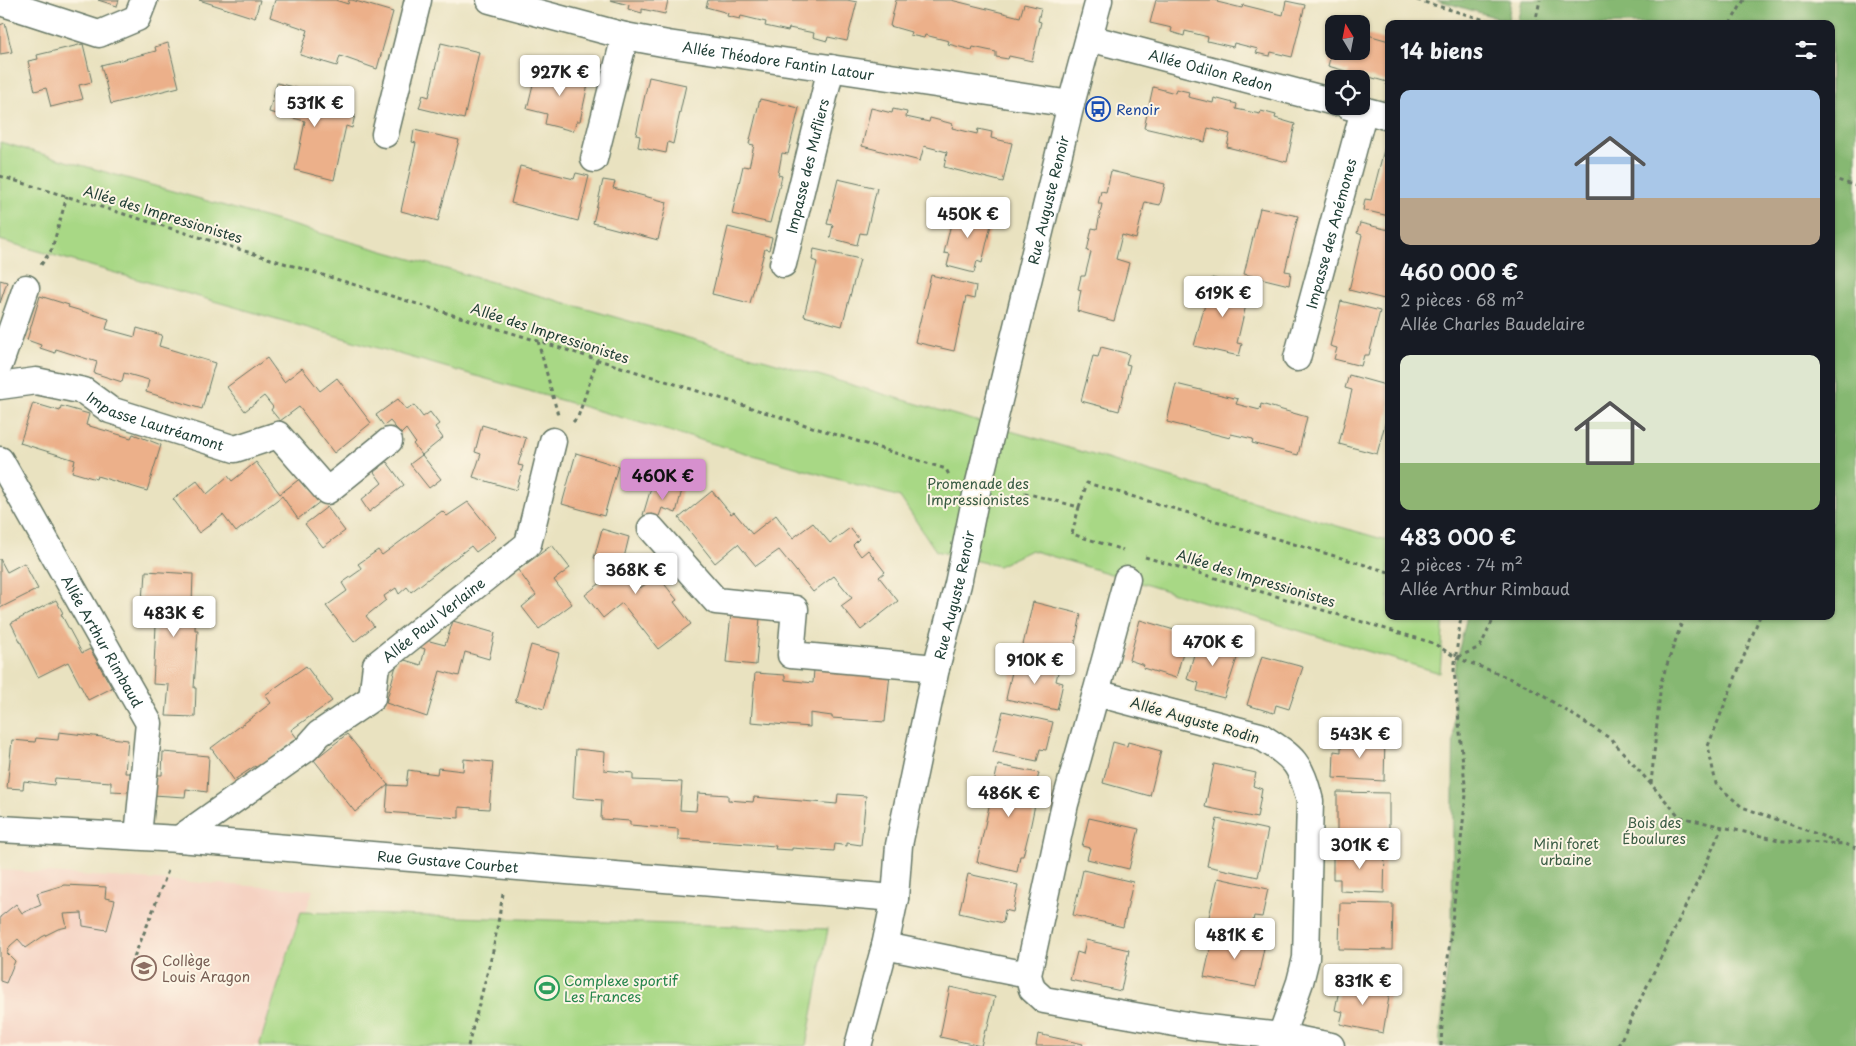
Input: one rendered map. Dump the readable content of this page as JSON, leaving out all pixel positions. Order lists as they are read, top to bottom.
{
  "streets": {
    "street": [
      "Allée Théodore Fantin Latour",
      "Allée Odilon Redon",
      "Impasse des Mufliers",
      "Rue Auguste Renoir",
      "Impasse des Anémones",
      "Impasse Lautréamont",
      "Allée Paul Verlaine",
      "Allée Arthur Rimbaud",
      "Allée Auguste Rodin",
      "Rue Gustave Courbet"
    ],
    "path": ["Allée des Impressionistes"]
  },
  "crossings": [
    ["Allée Théodore Fantin Latour", "Impasse des Mufliers"],
    ["Allée Théodore Fantin Latour", "Rue Auguste Renoir"],
    ["Allée Odilon Redon", "Rue Auguste Renoir"],
    ["Rue Auguste Renoir", "Allée des Impressionistes"],
    ["Rue Auguste Renoir", "Rue Gustave Courbet"],
    ["Allée Paul Verlaine", "Rue Gustave Courbet"],
    ["Allée Arthur Rimbaud", "Rue Gustave Courbet"]
  ],
  "parks": ["Promenade des Impressionistes", "Bois des Éboulures", "Mini foret urbaine"],
  "places": {
    "bus stop": ["Renoir"],
    "school or university": ["Collège Louis Aragon"],
    "sports": ["Complexe sportif Les Frances"]
  },
  "north": "top",
  "page": {
    "heading": "14 biens",
    "price": [
      "927K €",
      "531K €",
      "450K €",
      "619K €",
      "460K €",
      "368K €",
      "483K €",
      "470K €",
      "910K €",
      "543K €",
      "486K €",
      "301K €",
      "481K €",
      "831K €"
    ],
    "list": [
      {
        "name": "460 000 €",
        "note": "2 pièces · 68 m² · Allée Charles Baudelaire"
      },
      {
        "name": "483 000 €",
        "note": "2 pièces · 74 m² · Allée Arthur Rimbaud"
      }
    ]
  }
}
